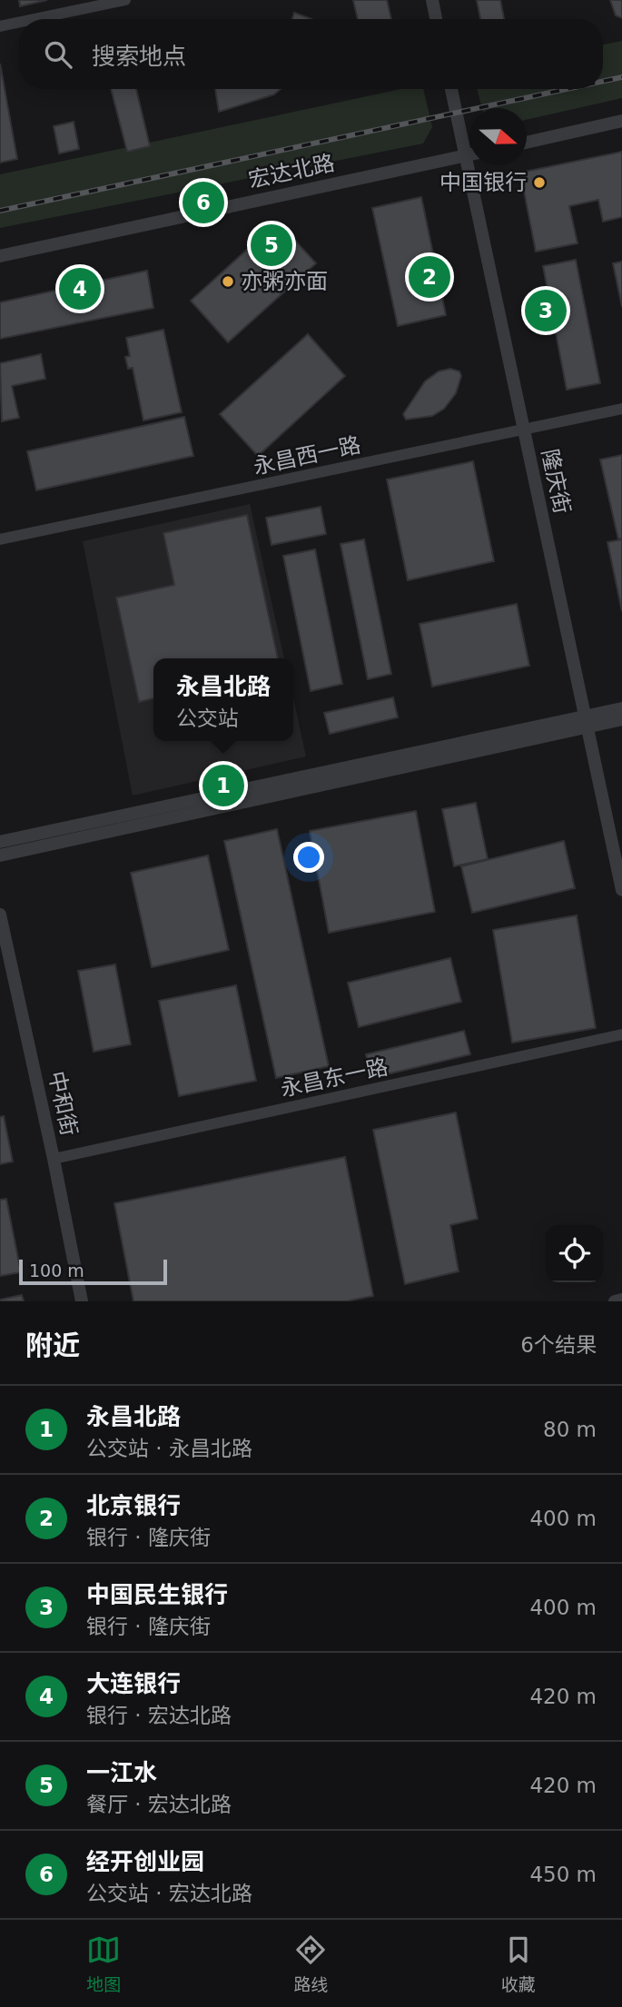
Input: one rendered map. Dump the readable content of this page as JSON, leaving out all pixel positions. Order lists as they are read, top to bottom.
{
  "streets": {
    "street": [
      "宏达北路",
      "永昌西一路",
      "隆庆街",
      "永昌东一路",
      "中和街"
    ]
  },
  "crossings": [
    ["宏达北路", "隆庆街"],
    ["永昌西一路", "隆庆街"],
    ["永昌东一路", "中和街"]
  ],
  "places": ["中国银行", "亦粥亦面"],
  "scale_bar": "100 m",
  "north": "right",
  "page": {
    "search": "搜索地点",
    "pins": [
      "6",
      "5",
      "2",
      "4",
      "3",
      "1"
    ],
    "popup": ["永昌北路", "公交站"],
    "scale": "100 m",
    "heading": ["附近", "6个结果"],
    "list": [
      {
        "mark": "1",
        "name": "永昌北路",
        "note": "公交站 · 永昌北路",
        "value": "80 m"
      },
      {
        "mark": "2",
        "name": "北京银行",
        "note": "银行 · 隆庆街",
        "value": "400 m"
      },
      {
        "mark": "3",
        "name": "中国民生银行",
        "note": "银行 · 隆庆街",
        "value": "400 m"
      },
      {
        "mark": "4",
        "name": "大连银行",
        "note": "银行 · 宏达北路",
        "value": "420 m"
      },
      {
        "mark": "5",
        "name": "一江水",
        "note": "餐厅 · 宏达北路",
        "value": "420 m"
      },
      {
        "mark": "6",
        "name": "经开创业园",
        "note": "公交站 · 宏达北路",
        "value": "450 m"
      }
    ],
    "nav": ["地图", "路线", "收藏"]
  }
}
